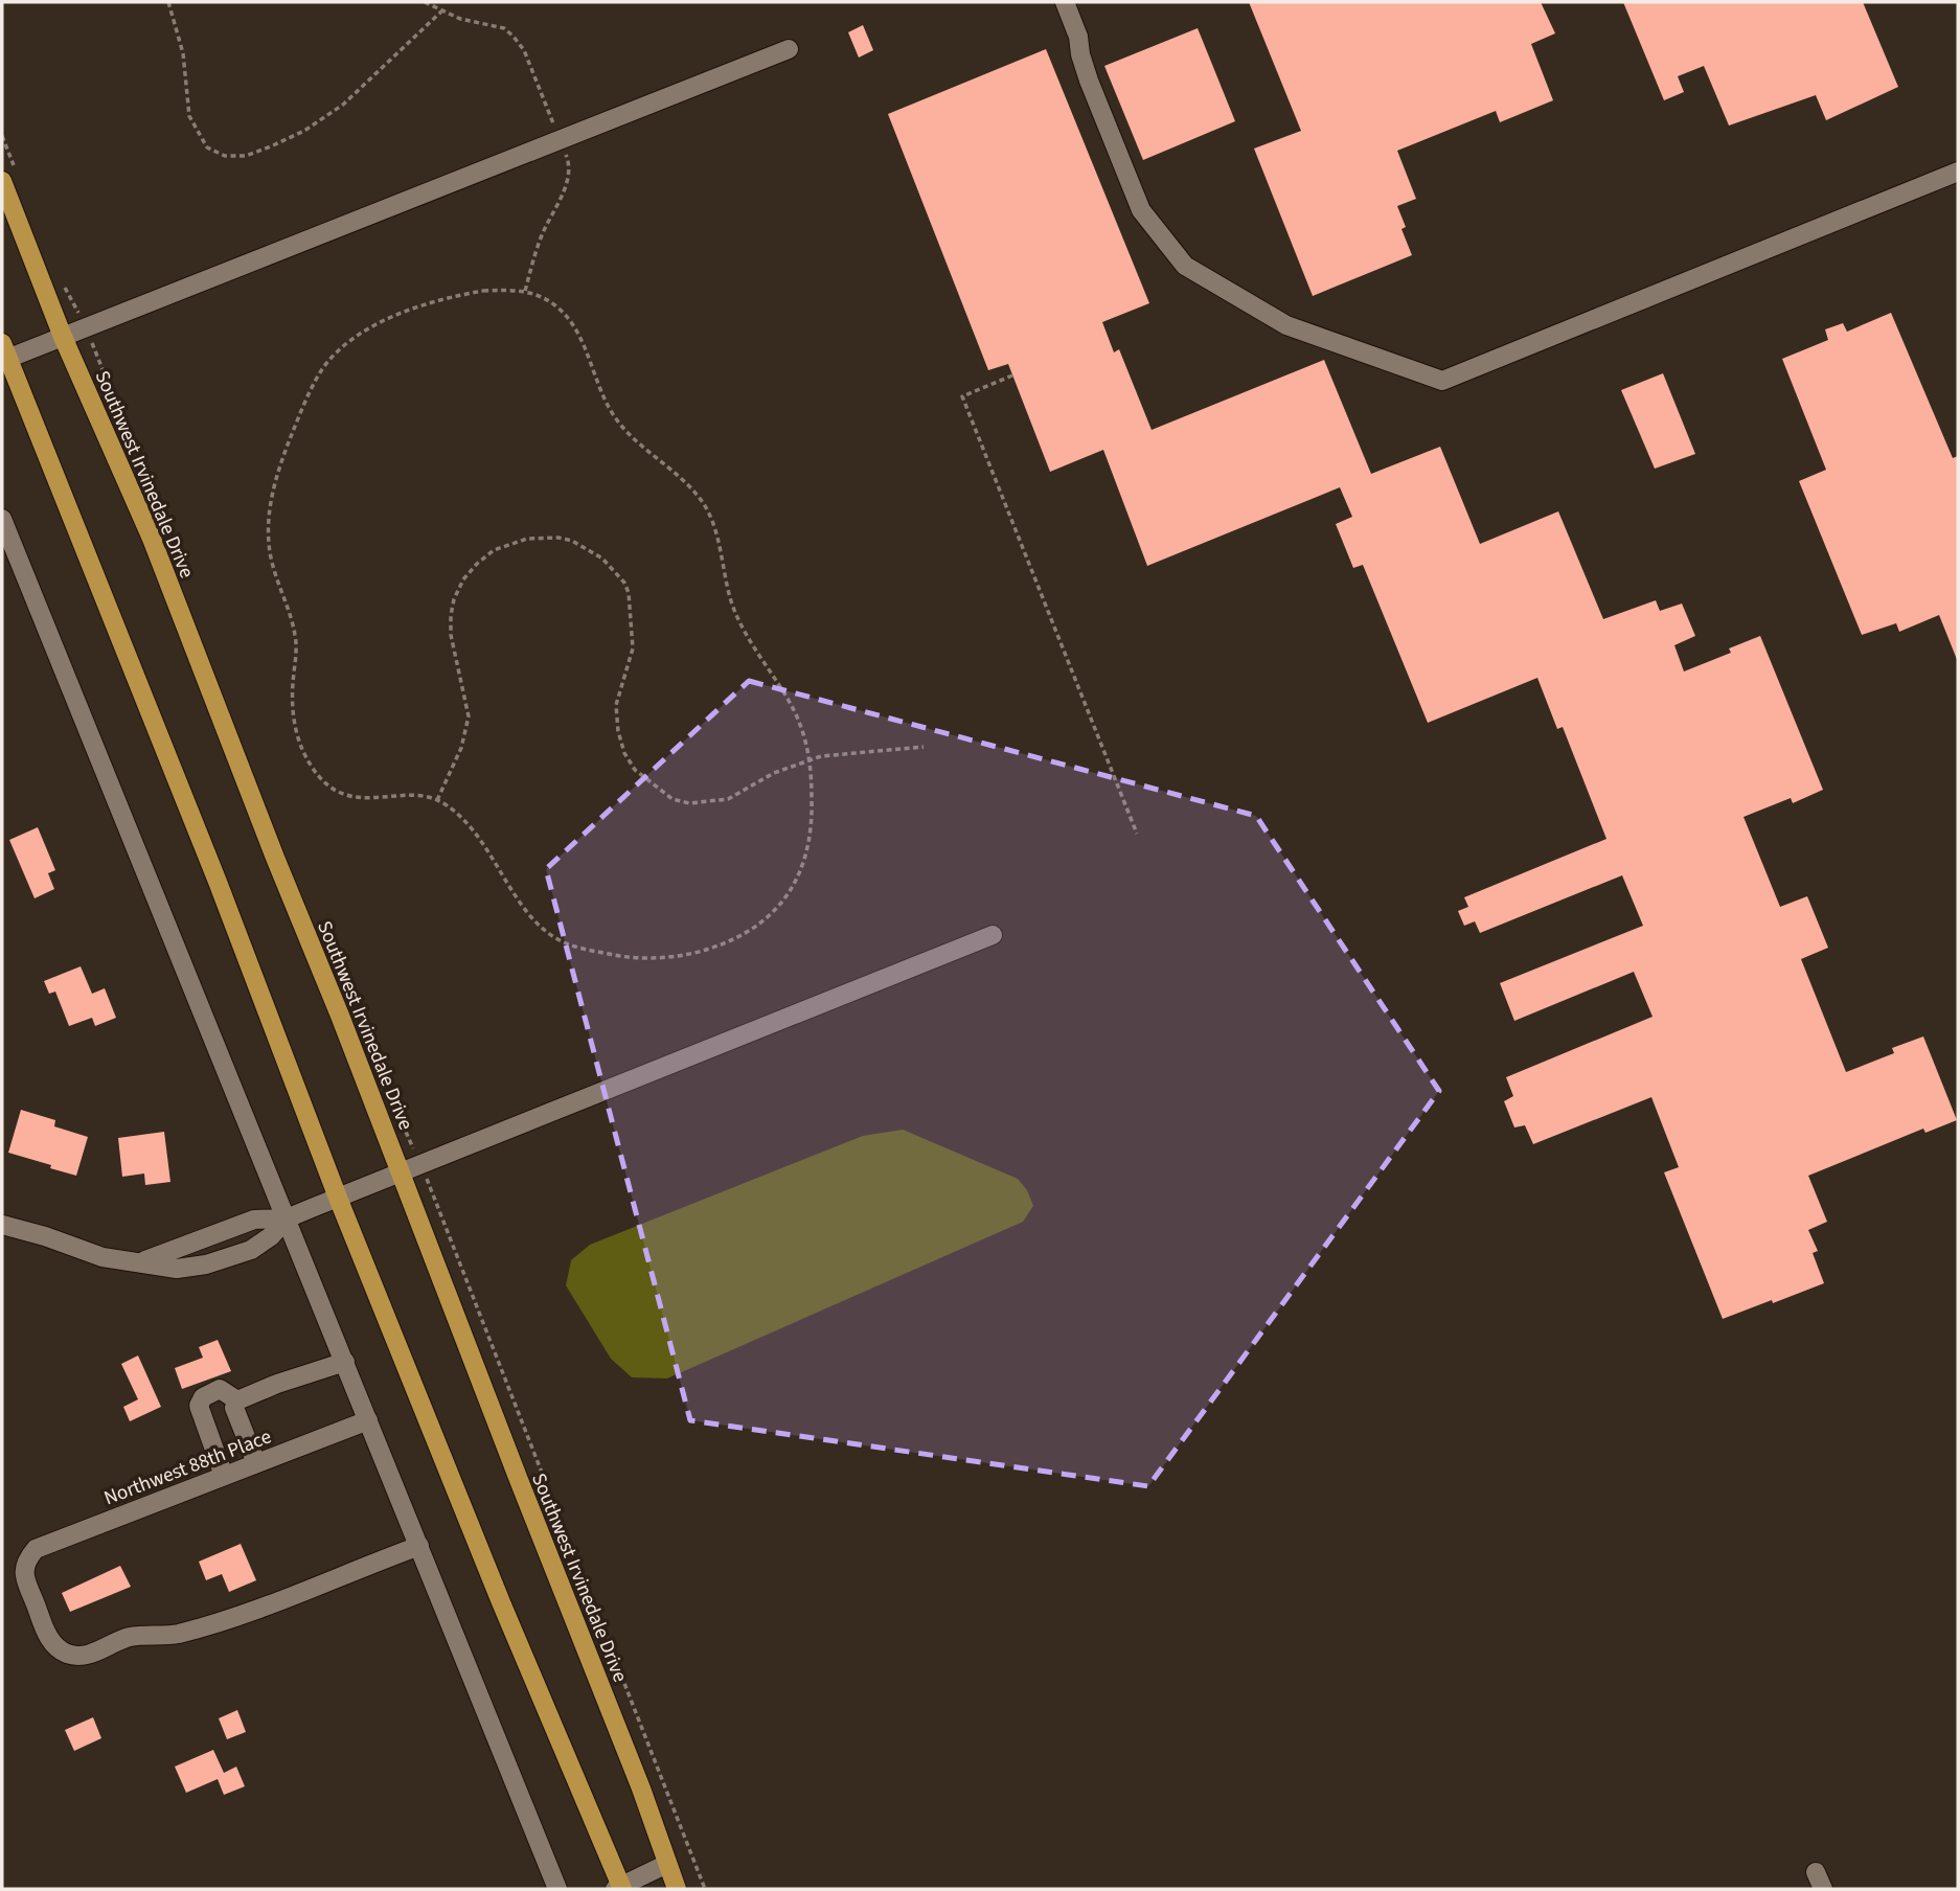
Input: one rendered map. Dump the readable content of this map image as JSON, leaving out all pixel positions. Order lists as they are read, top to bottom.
{
  "streets": {
    "main road": ["Southwest Irvinedale Drive"],
    "street": ["Northwest 88th Place"]
  }
}
